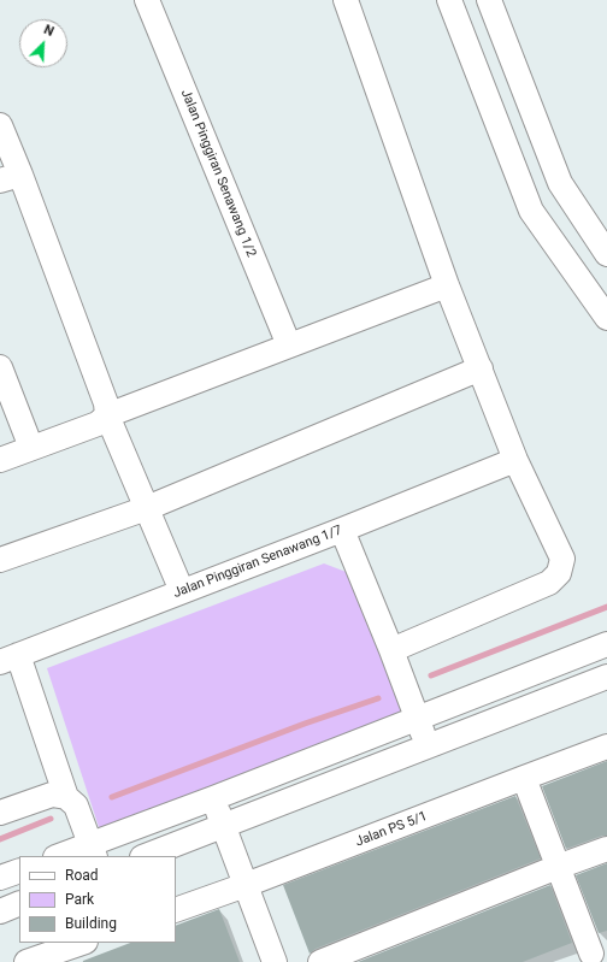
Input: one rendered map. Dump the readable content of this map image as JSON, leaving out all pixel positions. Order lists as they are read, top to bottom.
{
  "streets": {
    "street": ["Jalan Pinggiran Senawang 1/2", "Jalan Pinggiran Senawang 1/7", "Jalan PS 5/1"]
  },
  "legend": ["Road", "Park", "Building"],
  "north": "top right"
}
